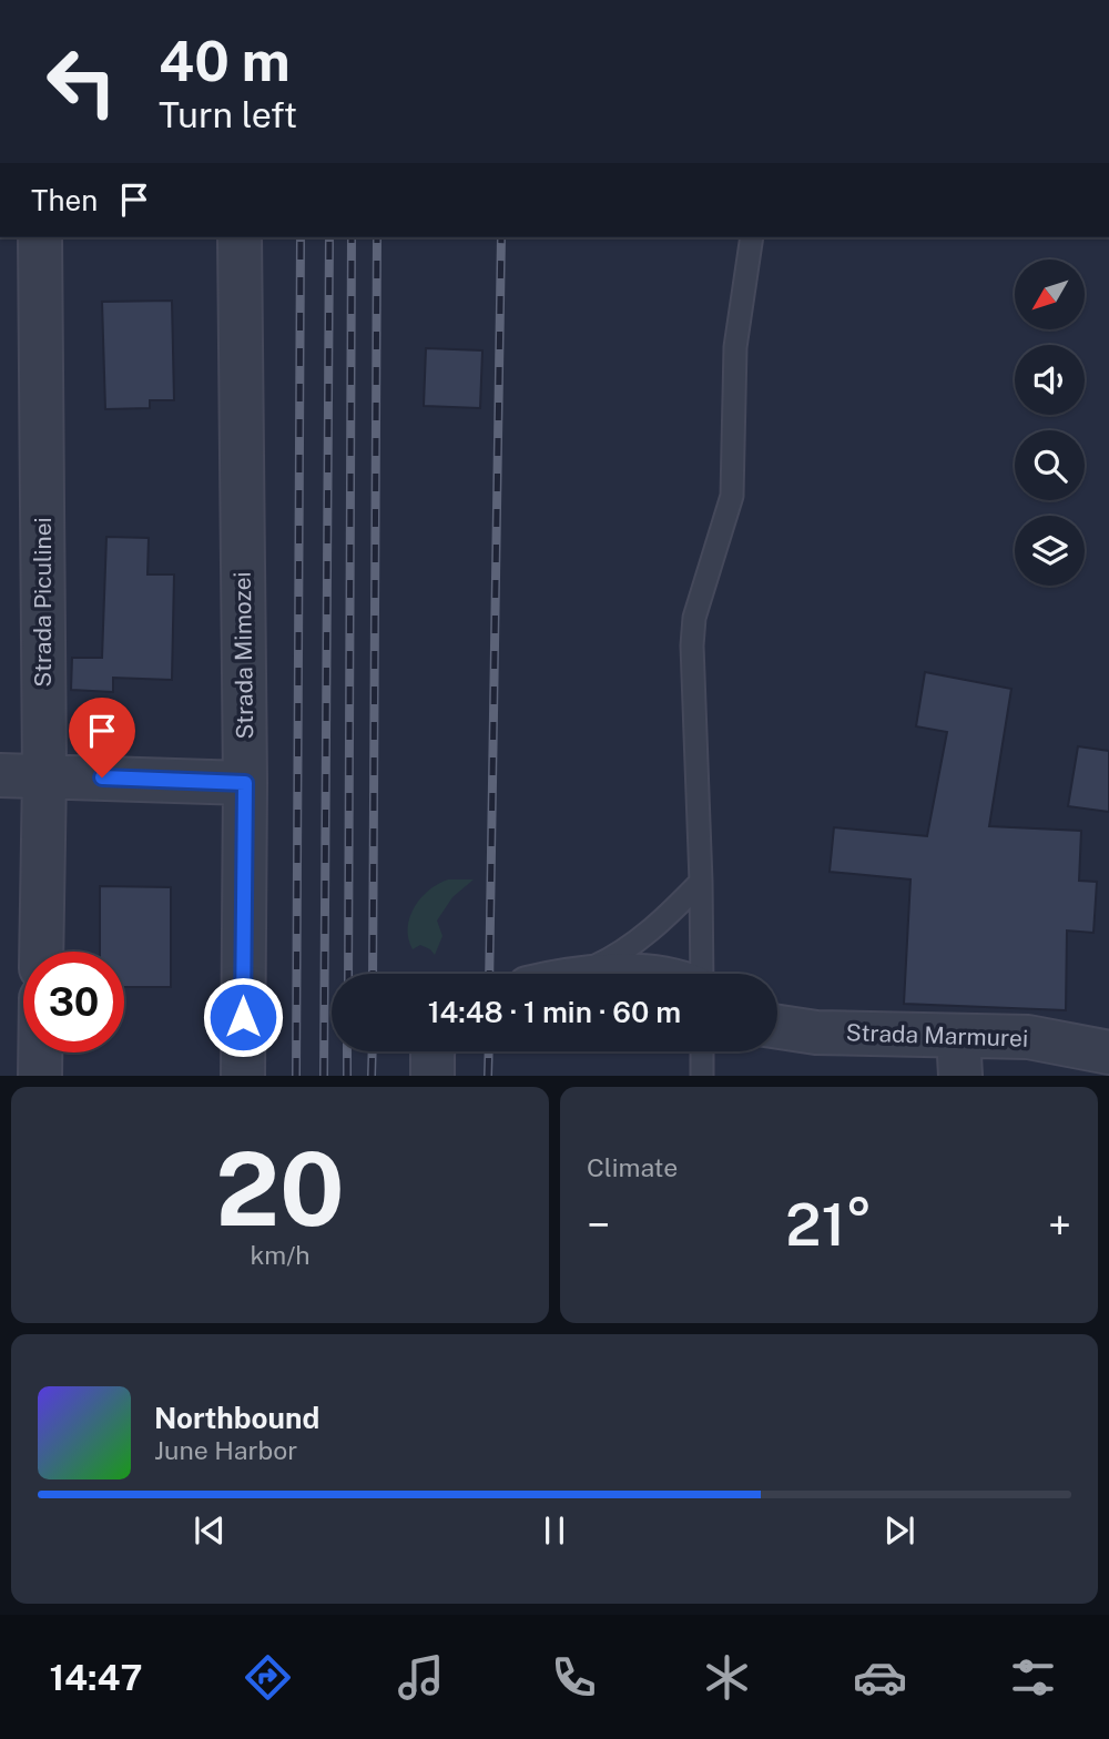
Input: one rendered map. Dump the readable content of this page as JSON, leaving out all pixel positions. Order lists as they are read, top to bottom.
{
  "streets": {
    "street": ["Strada Piculinei", "Strada Mimozei", "Strada Marmurei"]
  },
  "north": "bottom left",
  "page": {
    "turn": ["40 m", "Turn left"],
    "then": "Then",
    "limit": "30",
    "trip": "14:48 · 1 min · 60 m",
    "tile": [
      ["20", "km/h"],
      "Climate"
    ],
    "heat": ["−", "21°", "+"],
    "song": ["Northbound", "June Harbor"],
    "tabs": "14:47"
  }
}
